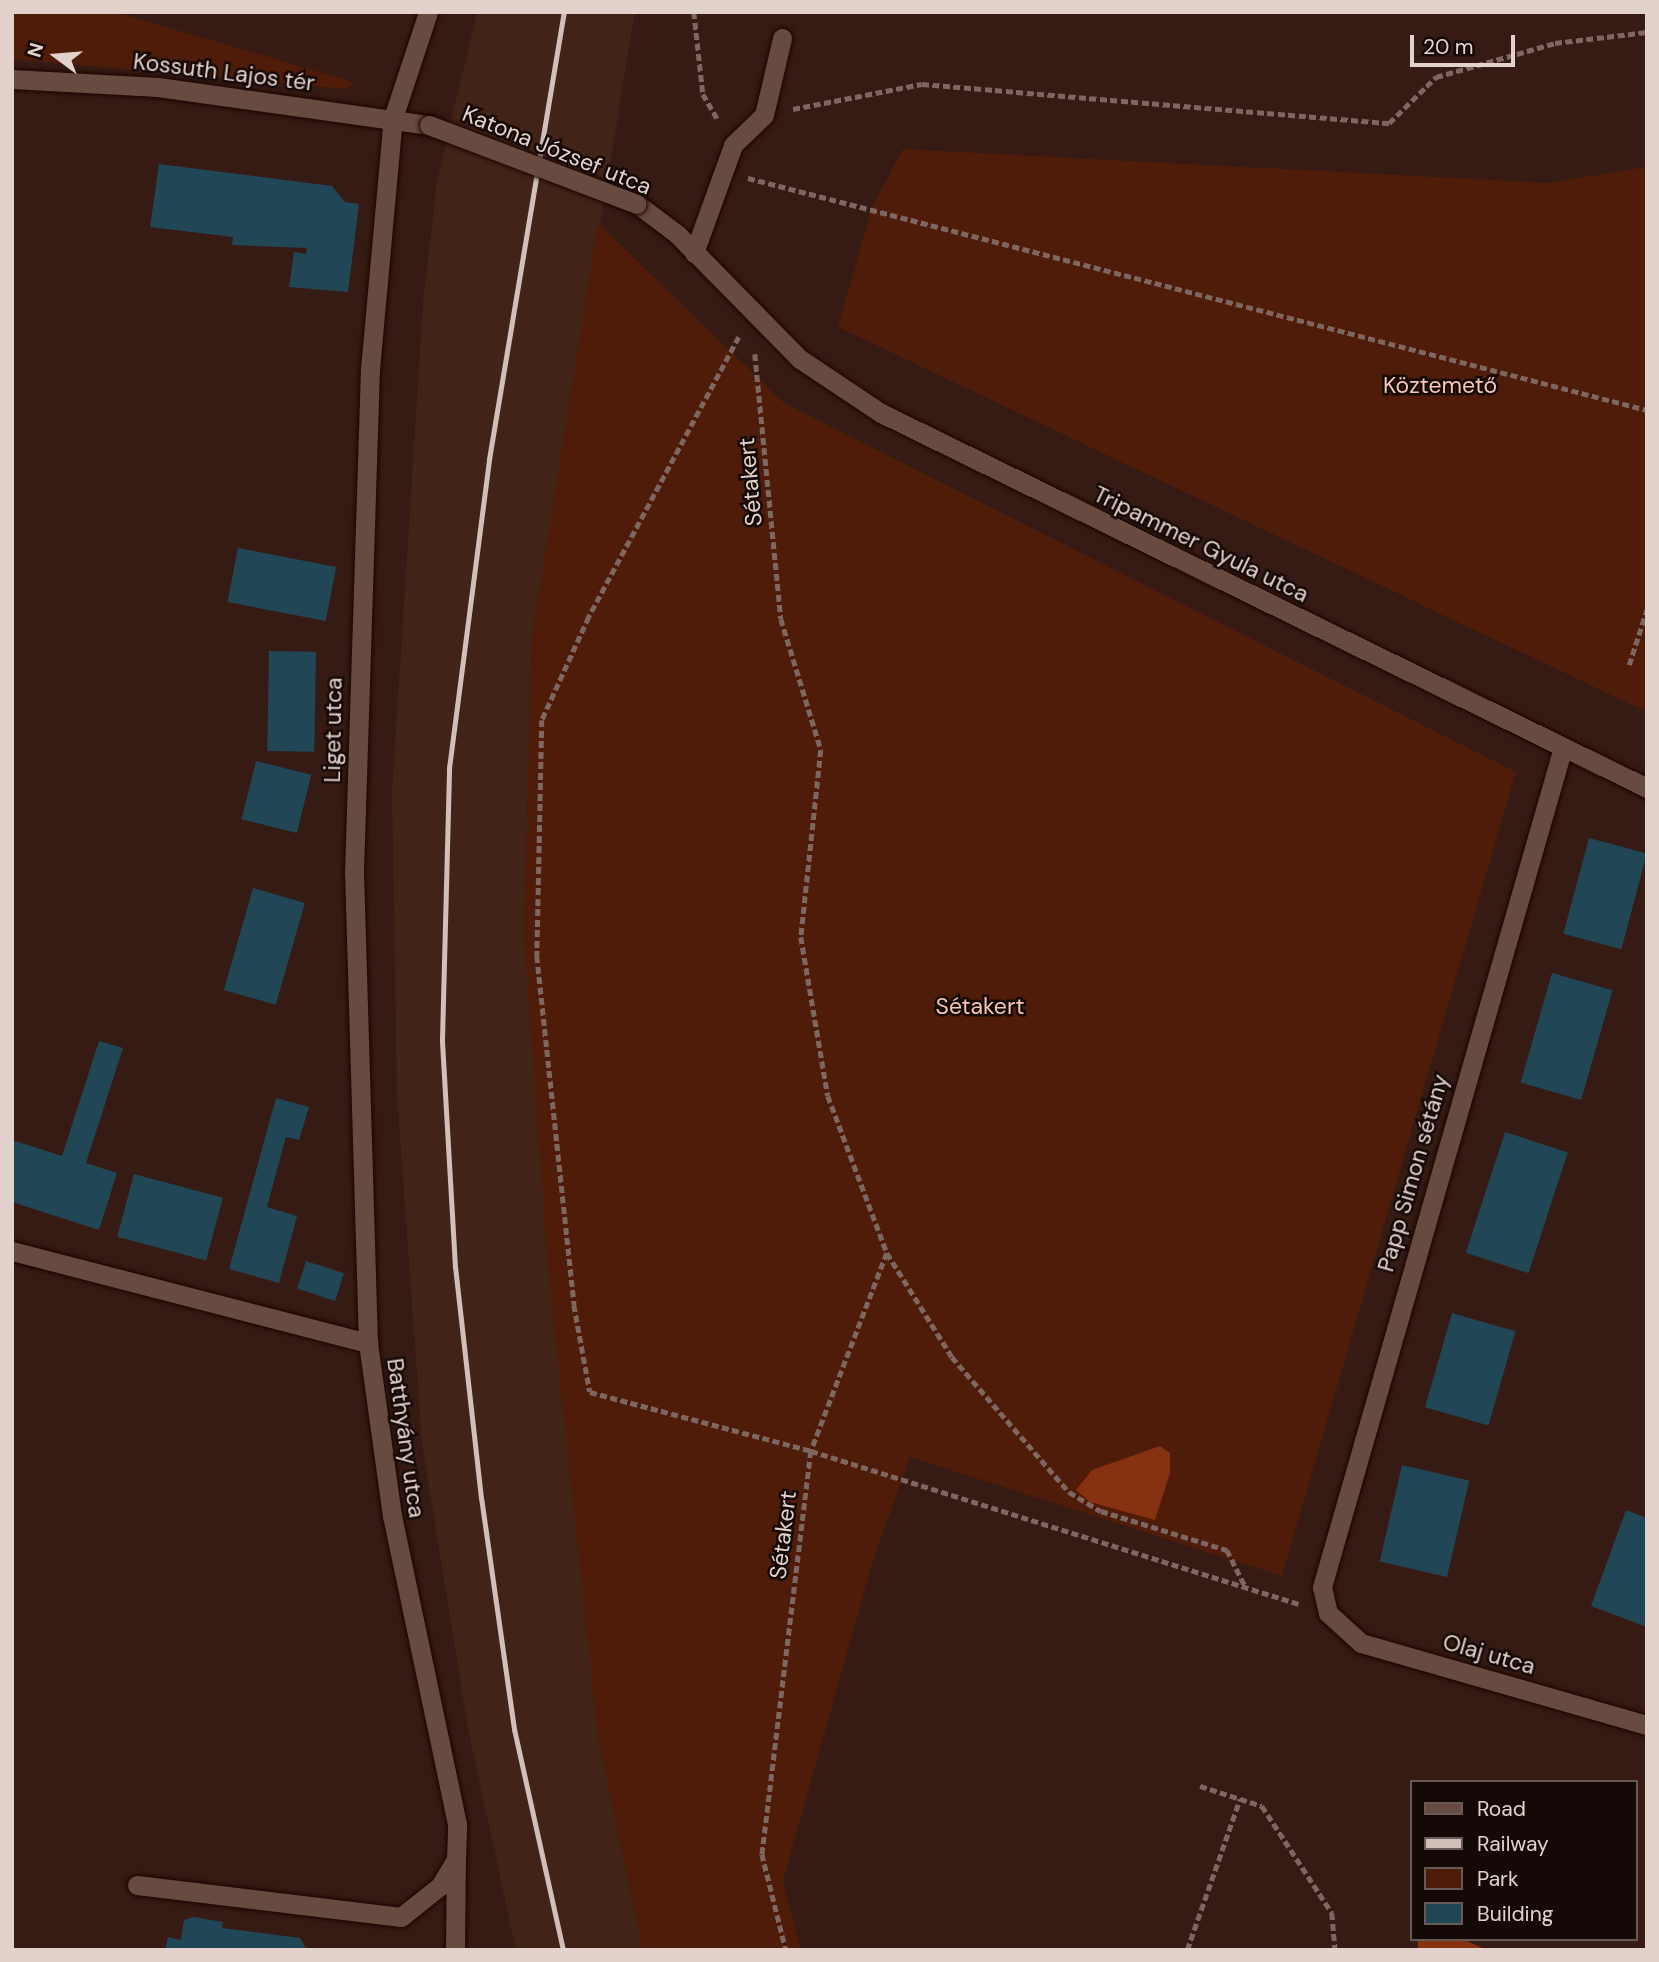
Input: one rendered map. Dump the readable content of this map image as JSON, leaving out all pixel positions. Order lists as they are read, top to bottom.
{
  "streets": {
    "street": [
      "Kossuth Lajos tér",
      "Katona József utca",
      "Tripammer Gyula utca",
      "Liget utca",
      "Papp Simon sétány",
      "Batthyány utca",
      "Olaj utca"
    ],
    "path": ["Sétakert"]
  },
  "crossings": [
    ["Kossuth Lajos tér", "Katona József utca"],
    ["Kossuth Lajos tér", "Liget utca"],
    ["Katona József utca", "Sétakert"],
    ["Katona József utca", "Tripammer Gyula utca"],
    ["Sétakert", "Tripammer Gyula utca"],
    ["Tripammer Gyula utca", "Papp Simon sétány"],
    ["Liget utca", "Batthyány utca"],
    ["Papp Simon sétány", "Olaj utca"]
  ],
  "parks": ["Köztemető", "Sétakert"],
  "legend": [
    "Road",
    "Railway",
    "Park",
    "Building"
  ],
  "scale_bar": "20 m",
  "north": "left"
}
